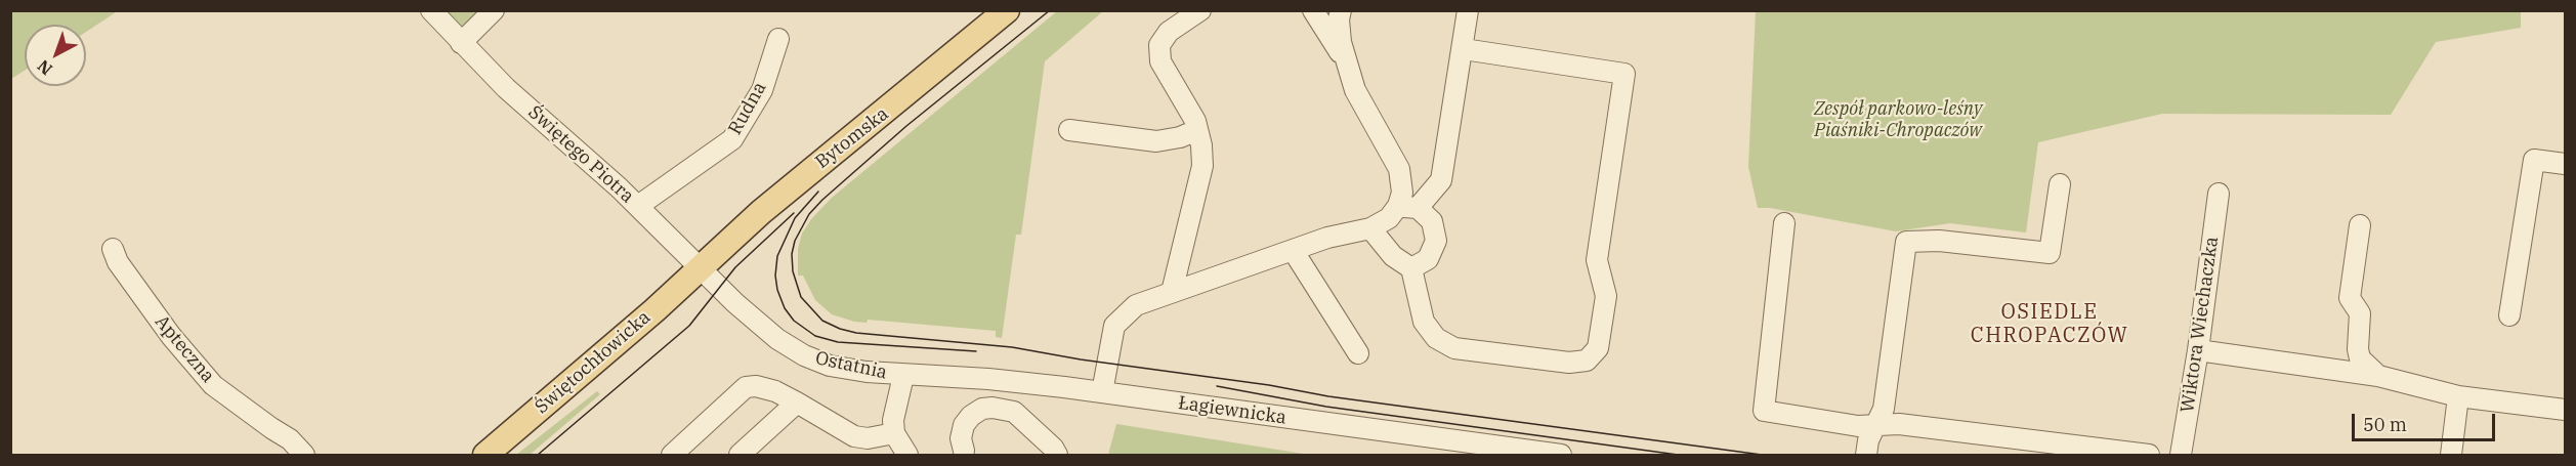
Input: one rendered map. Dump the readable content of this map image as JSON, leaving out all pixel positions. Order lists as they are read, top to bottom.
{
  "streets": {
    "main road": ["Bytomska", "Świętochłowicka"],
    "street": [
      "Rudna",
      "Świętego Piotra",
      "Wiktora Wiechaczka",
      "Apteczna",
      "Ostatnia",
      "Łagiewnicka"
    ]
  },
  "crossings": [
    ["Rudna", "Świętego Piotra"],
    ["Bytomska", "Świętego Piotra"],
    ["Bytomska", "Świętochłowicka"],
    ["Bytomska", "Ostatnia"],
    ["Świętego Piotra", "Świętochłowicka"],
    ["Świętego Piotra", "Ostatnia"],
    ["Świętochłowicka", "Ostatnia"],
    ["Ostatnia", "Łagiewnicka"]
  ],
  "districts": ["OSIEDLE CHROPACZÓW"],
  "parks": ["Zespół parkowo-leśny Piaśniki-Chropaczów"],
  "scale_bar": "50 m",
  "north": "bottom left"
}
